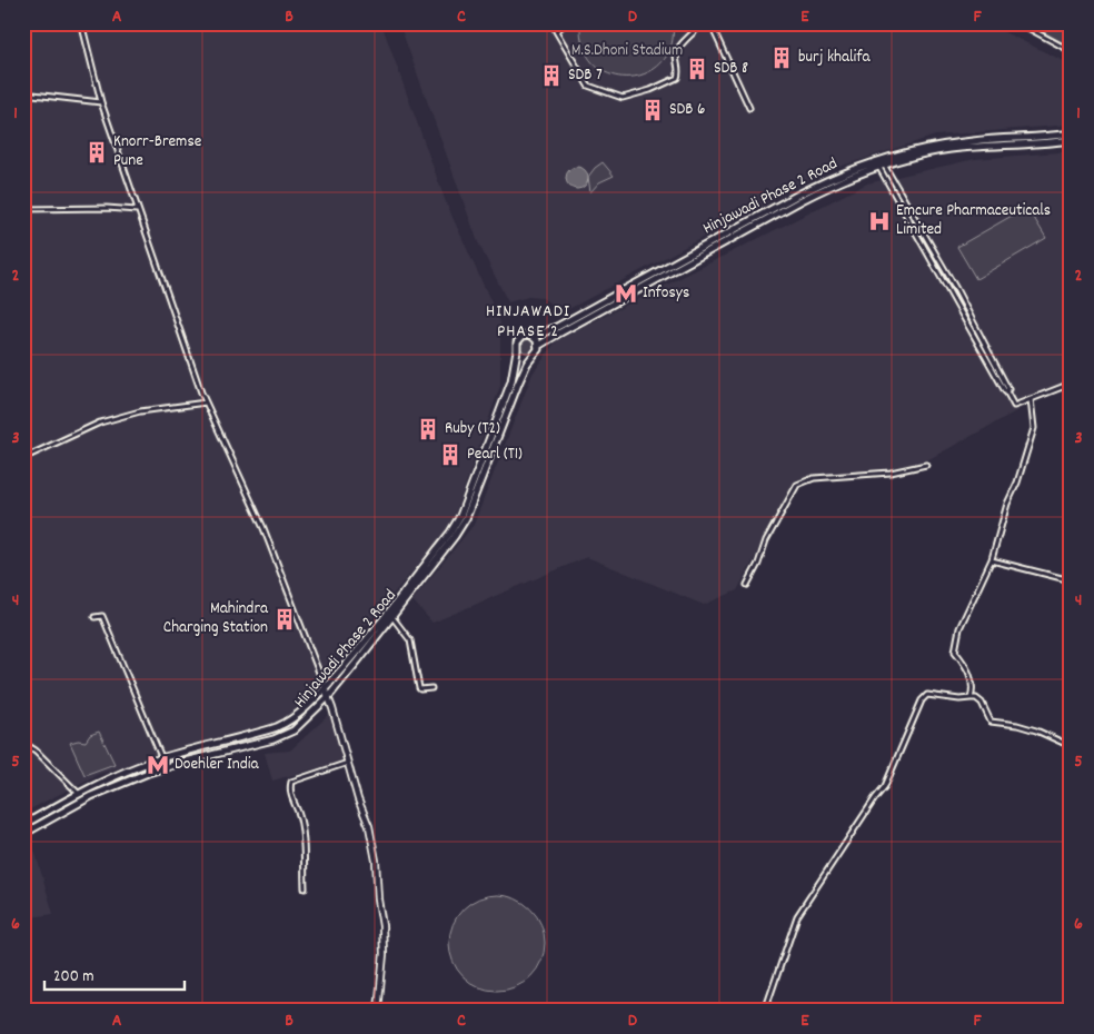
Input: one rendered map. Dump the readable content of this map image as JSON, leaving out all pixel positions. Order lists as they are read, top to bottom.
{
  "streets": {
    "main road": ["Hinjawadi Phase 2 Road"]
  },
  "districts": ["HINJAWADI PHASE 2"],
  "parks": ["M.S.Dhoni Stadium"],
  "places": {
    "building": [
      "burj khalifa",
      "SDB 8",
      "SDB 7",
      "SDB 6",
      "Knorr-Bremse Pune",
      "Ruby (T2)",
      "Pearl (T1)",
      "Mahindra Charging Station"
    ],
    "hospital": ["Emcure Pharmaceuticals Limited"],
    "metro station": ["Infosys", "Doehler India"]
  },
  "scale_bar": "200 m",
  "grid": {
    "columns": [
      "A",
      "B",
      "C",
      "D",
      "E",
      "F"
    ],
    "rows": [
      "1",
      "2",
      "3",
      "4",
      "5",
      "6"
    ]
  }
}
